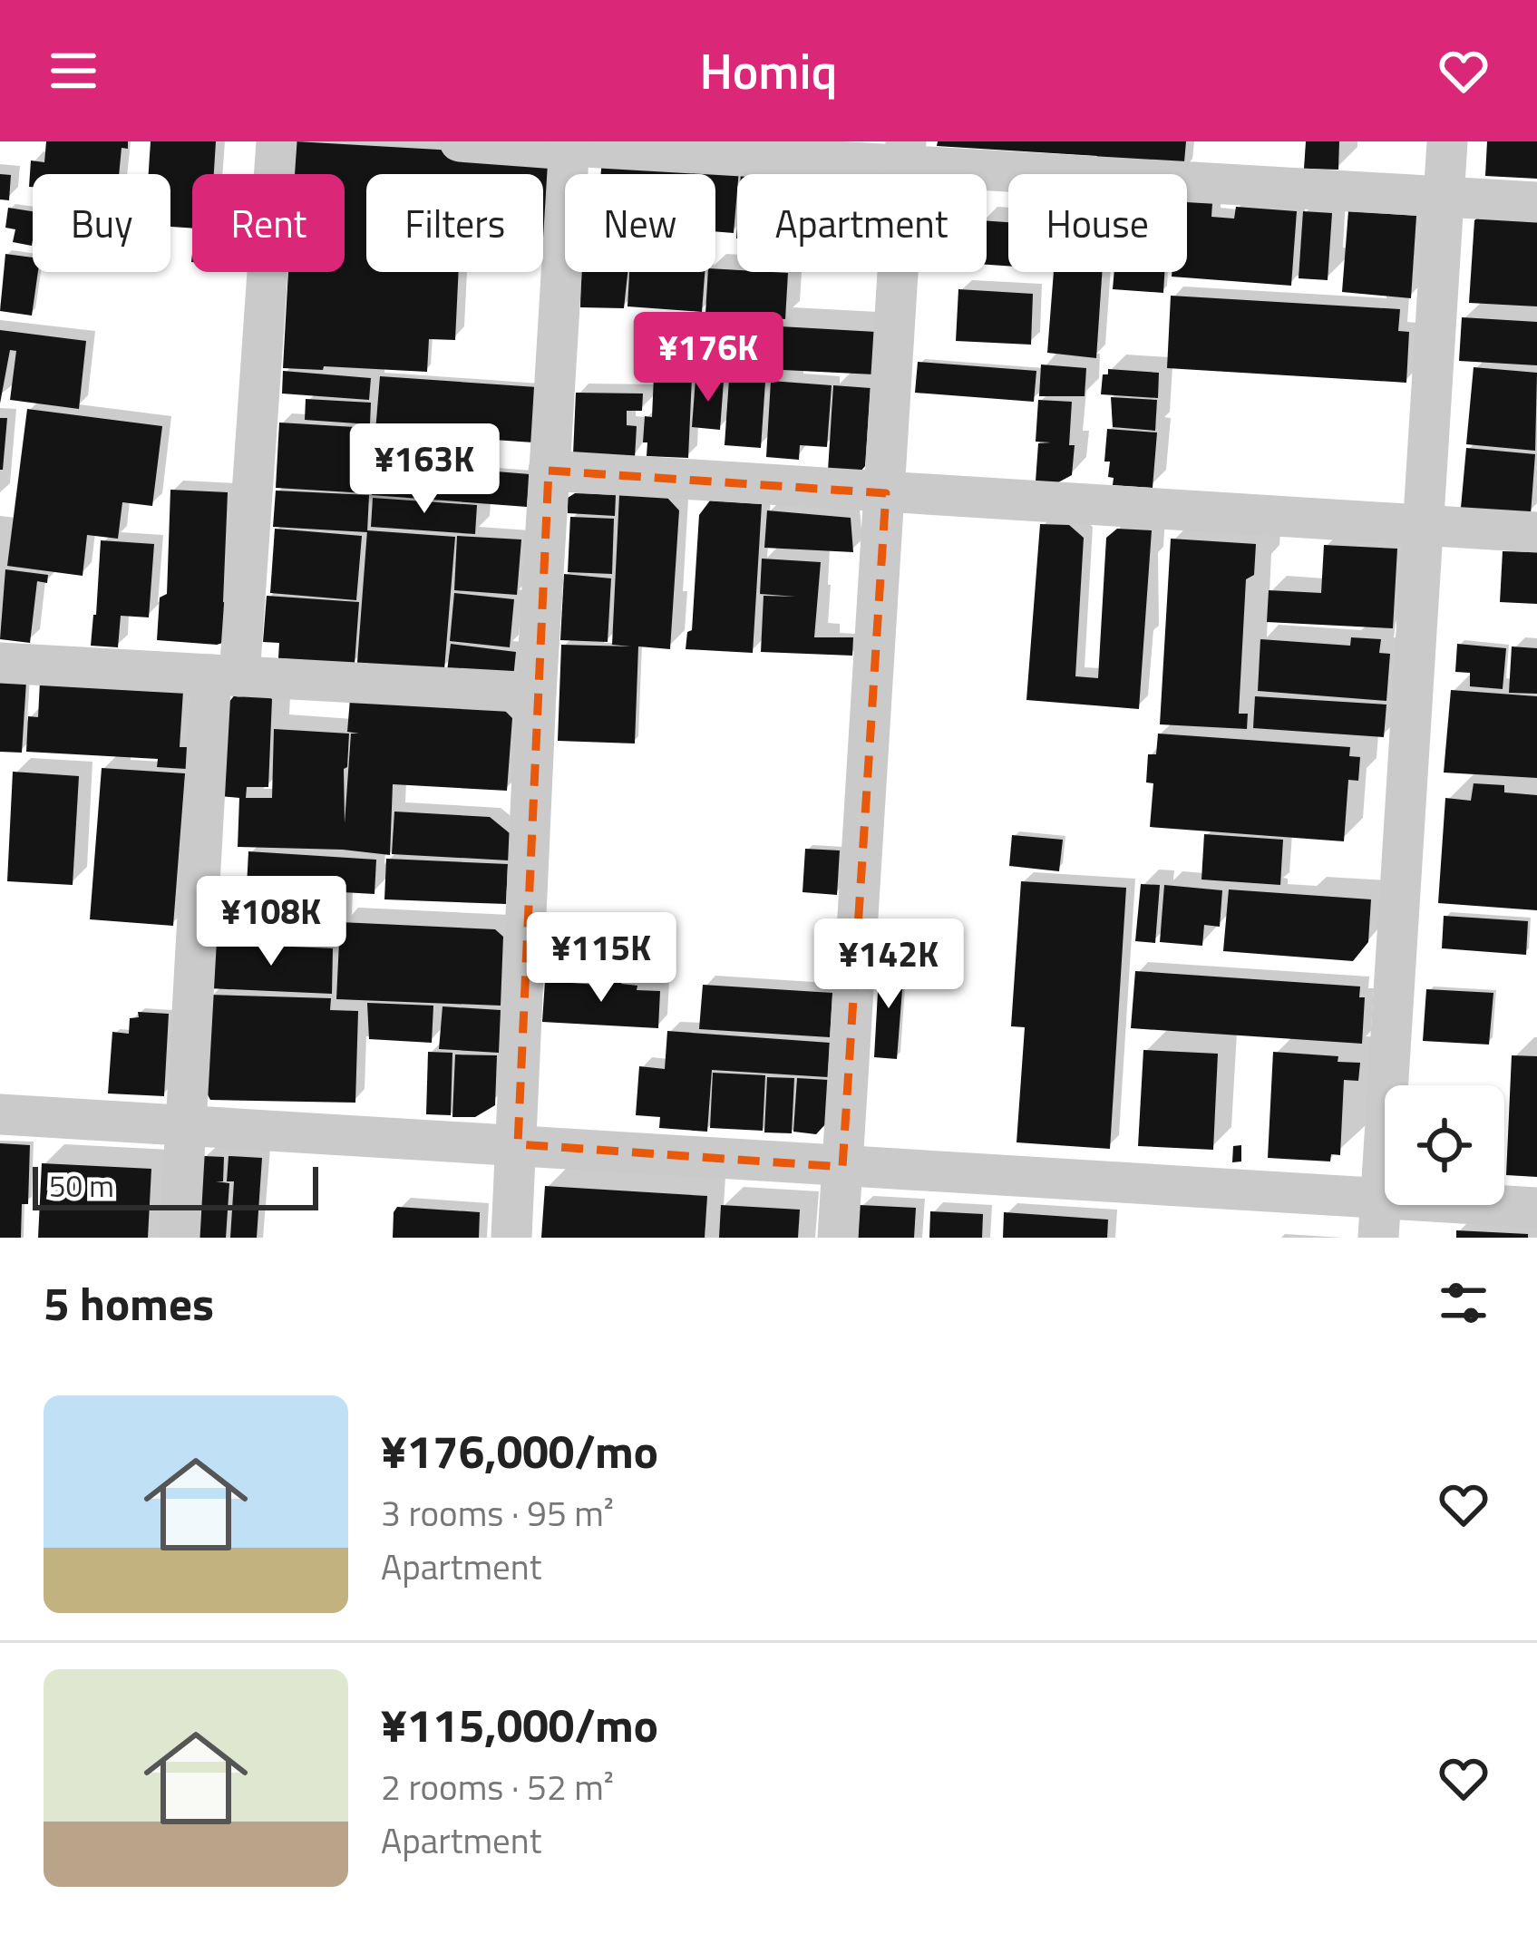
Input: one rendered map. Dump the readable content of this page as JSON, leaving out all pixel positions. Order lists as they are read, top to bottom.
{
  "scale_bar": "50 m",
  "page": {
    "header": "Homiq",
    "chip": [
      "Buy",
      "Rent",
      "Filters",
      "New",
      "Apartment",
      "House"
    ],
    "price": [
      "¥176K",
      "¥163K",
      "¥108K",
      "¥115K",
      "¥142K"
    ],
    "scale": "50 m",
    "heading": "5 homes",
    "list": [
      {
        "name": "¥176,000/mo",
        "note": "3 rooms · 95 m² · Apartment"
      },
      {
        "name": "¥115,000/mo",
        "note": "2 rooms · 52 m² · Apartment"
      }
    ]
  }
}
